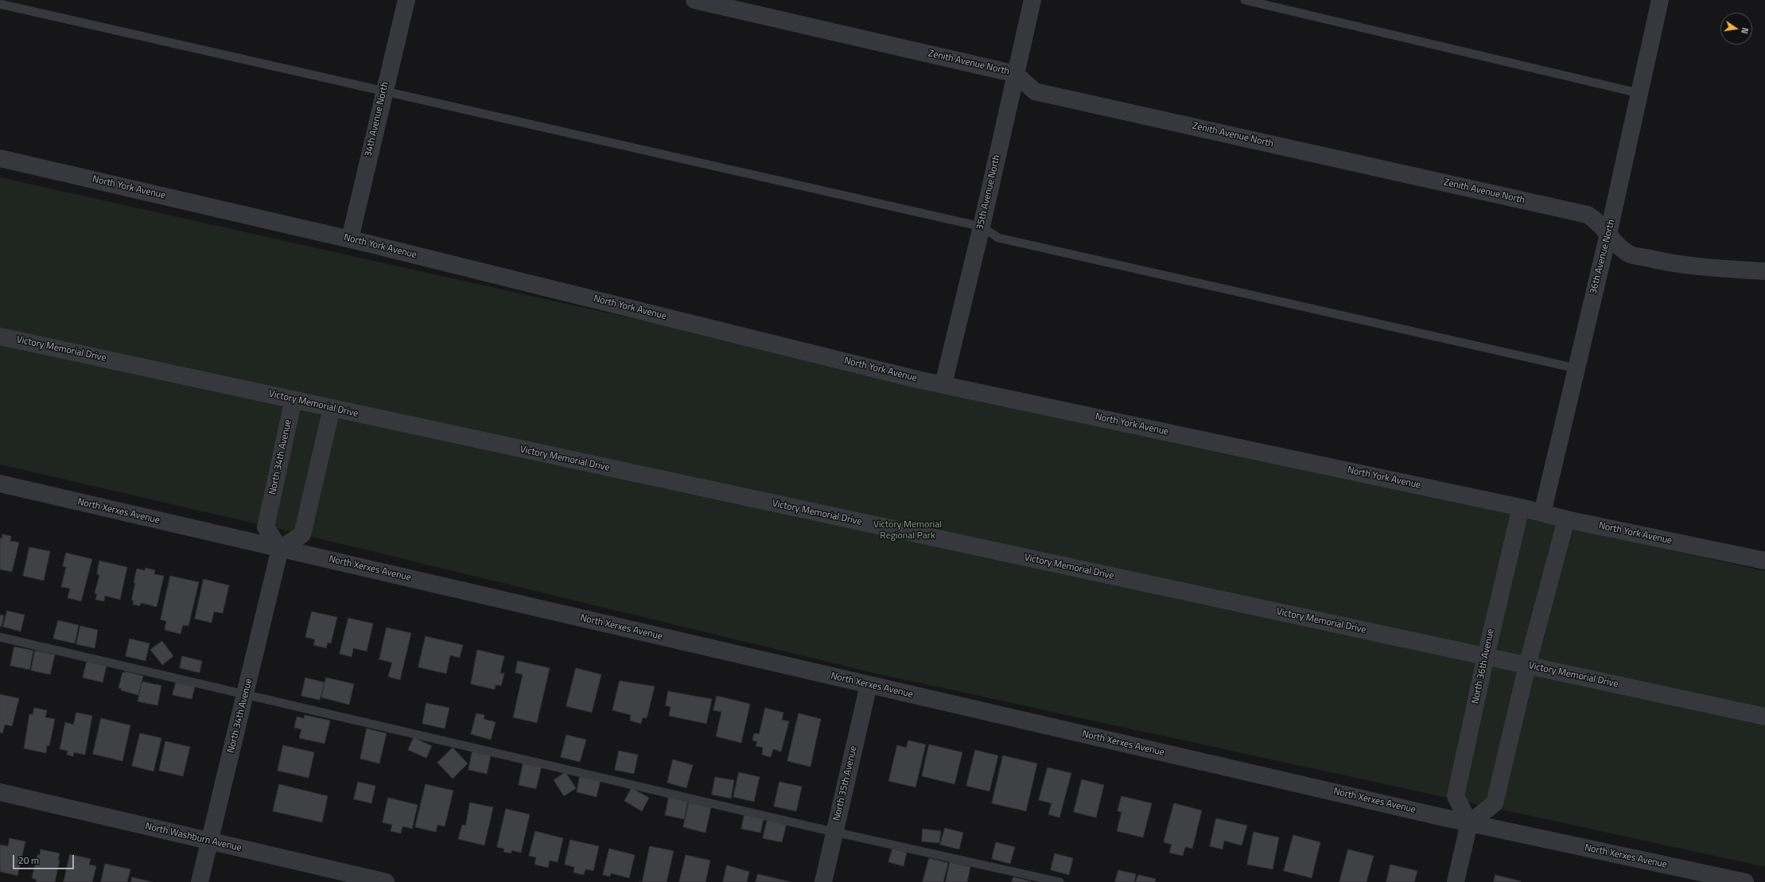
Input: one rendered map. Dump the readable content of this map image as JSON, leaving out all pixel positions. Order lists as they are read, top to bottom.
{
  "streets": {
    "street": [
      "Zenith Avenue North",
      "34th Avenue North",
      "North York Avenue",
      "35th Avenue North",
      "36th Avenue North",
      "Victory Memorial Drive",
      "North 34th Avenue",
      "North Xerxes Avenue",
      "North 36th Avenue",
      "North 35th Avenue",
      "North Washburn Avenue"
    ]
  },
  "crossings": [
    ["Zenith Avenue North", "35th Avenue North"],
    ["Zenith Avenue North", "36th Avenue North"],
    ["34th Avenue North", "North York Avenue"],
    ["North York Avenue", "35th Avenue North"],
    ["North York Avenue", "36th Avenue North"],
    ["North York Avenue", "North 36th Avenue"],
    ["Victory Memorial Drive", "North 34th Avenue"],
    ["Victory Memorial Drive", "North 36th Avenue"],
    ["North 34th Avenue", "North Xerxes Avenue"],
    ["North 34th Avenue", "North Washburn Avenue"],
    ["North Xerxes Avenue", "North 36th Avenue"],
    ["North Xerxes Avenue", "North 35th Avenue"]
  ],
  "parks": ["Victory Memorial Regional Park"],
  "scale_bar": "20 m",
  "north": "right"
}
